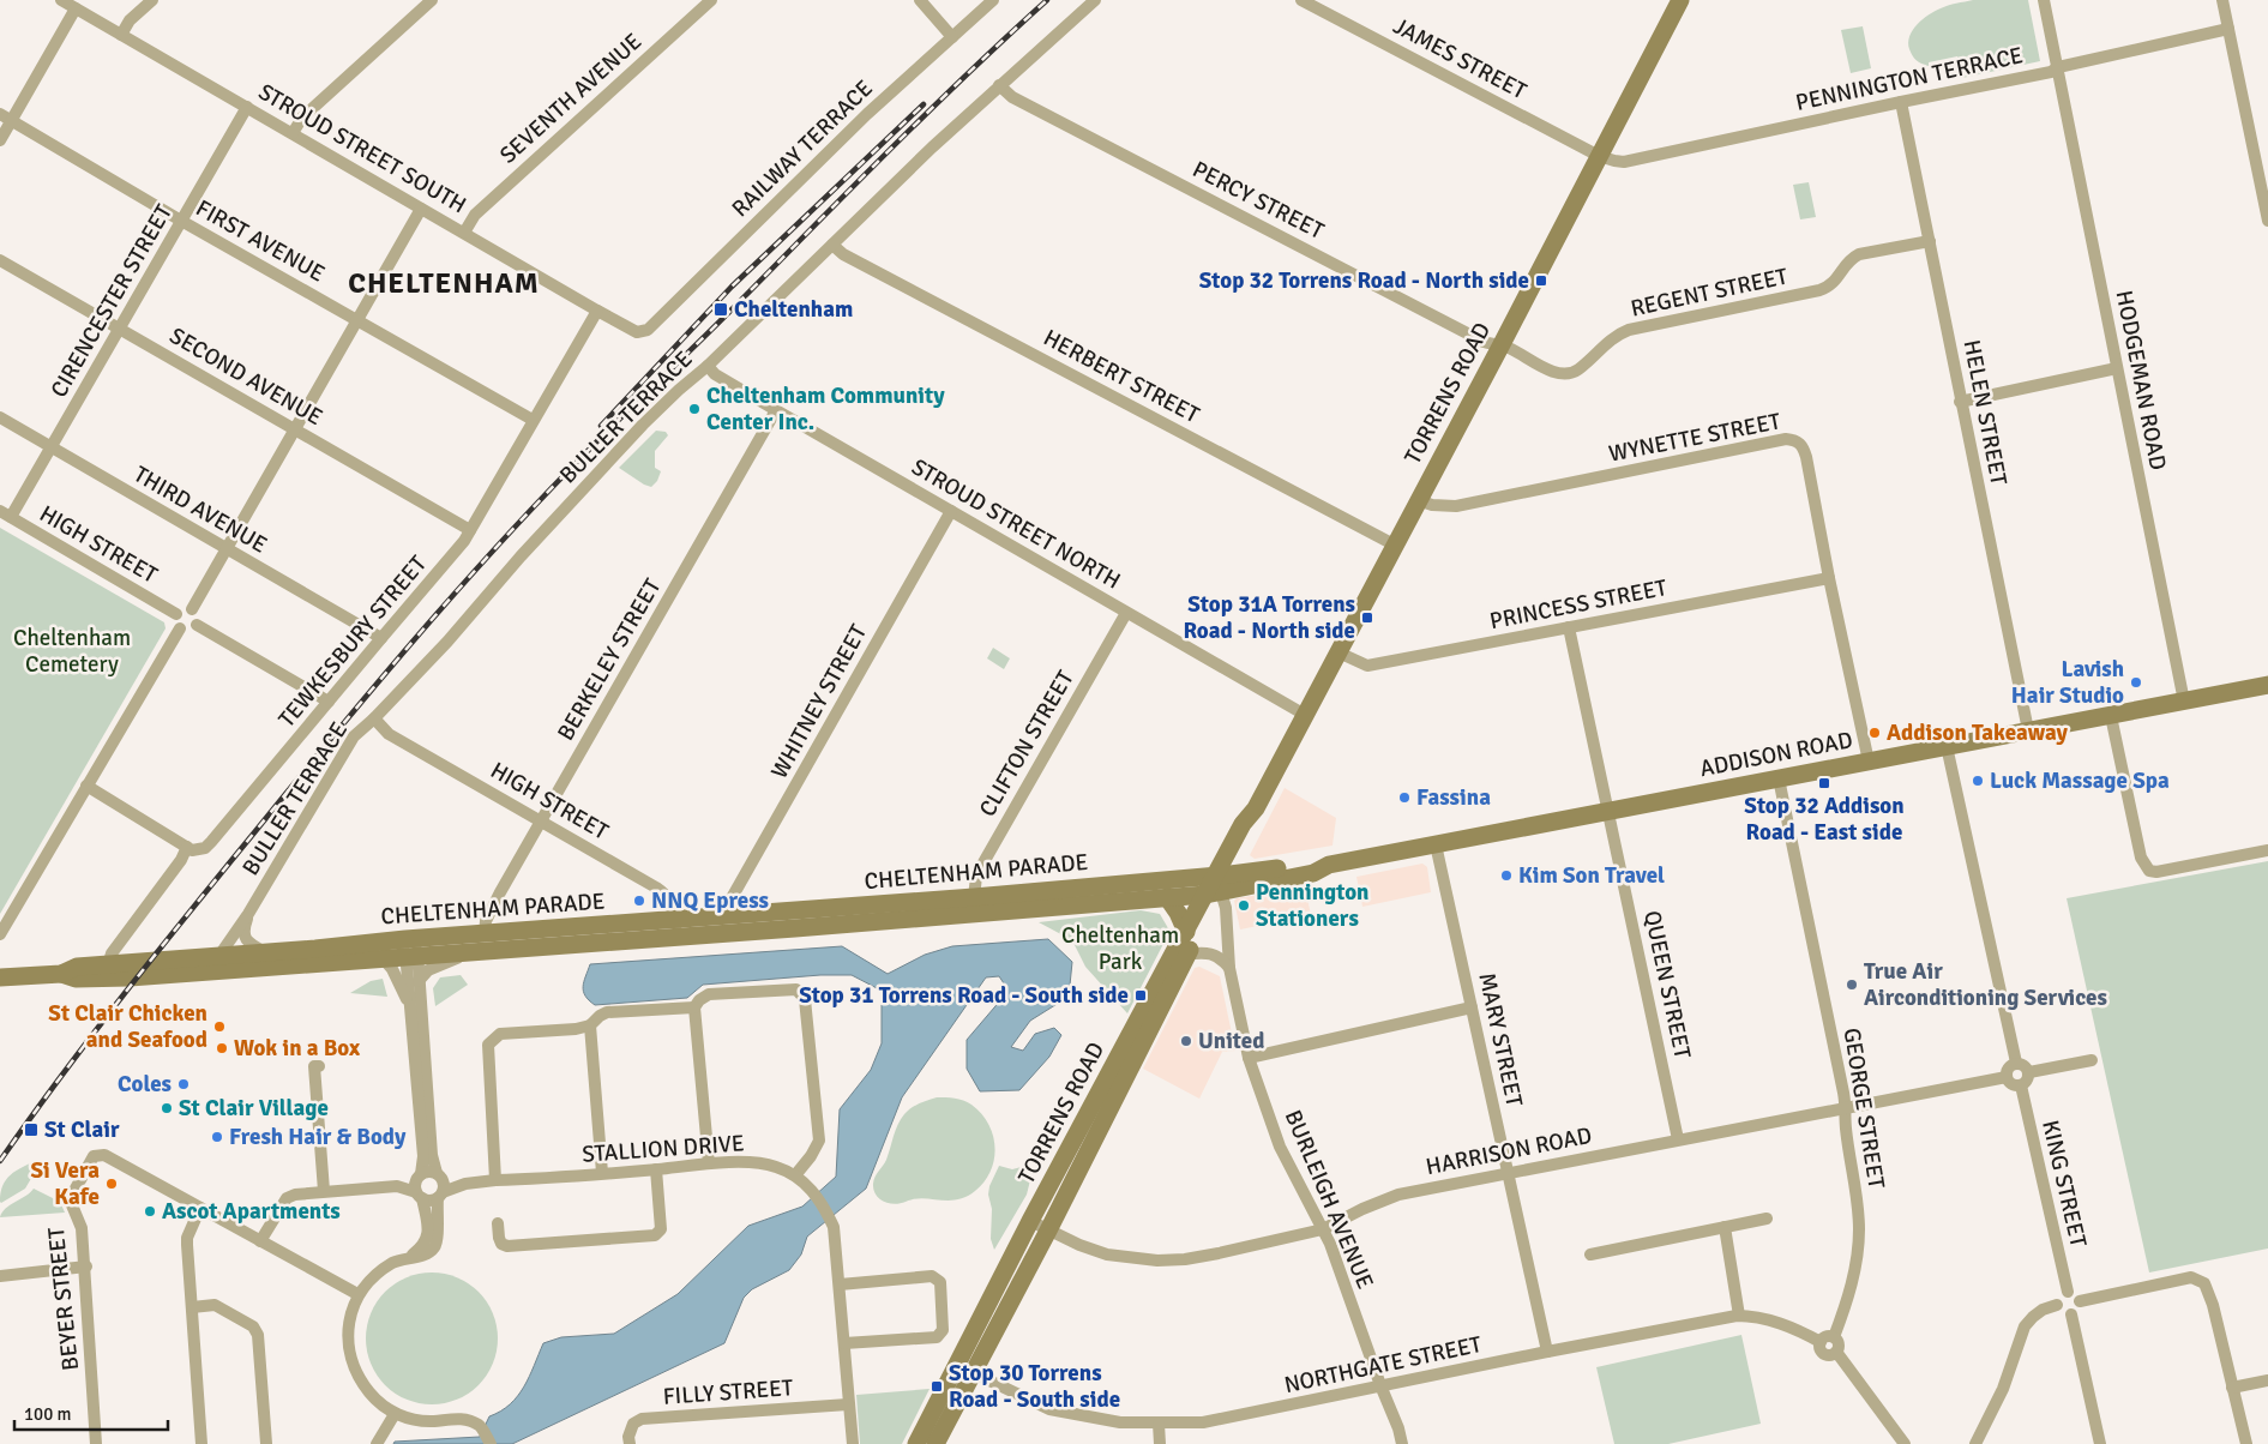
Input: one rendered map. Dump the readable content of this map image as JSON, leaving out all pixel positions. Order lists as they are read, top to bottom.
{
  "streets": {
    "main road": ["TORRENS ROAD", "ADDISON ROAD", "CHELTENHAM PARADE"],
    "street": [
      "JAMES STREET",
      "PENNINGTON TERRACE",
      "SEVENTH AVENUE",
      "STROUD STREET SOUTH",
      "RAILWAY TERRACE",
      "PERCY STREET",
      "FIRST AVENUE",
      "REGENT STREET",
      "CIRENCESTER STREET",
      "SECOND AVENUE",
      "HERBERT STREET",
      "HODGEMAN ROAD",
      "HELEN STREET",
      "BULLER TERRACE",
      "WYNETTE STREET",
      "THIRD AVENUE",
      "STROUD STREET NORTH",
      "HIGH STREET",
      "PRINCESS STREET",
      "TEWKESBURY STREET",
      "BERKELEY STREET",
      "WHITNEY STREET",
      "CLIFTON STREET",
      "QUEEN STREET",
      "MARY STREET",
      "GEORGE STREET",
      "STALLION DRIVE",
      "HARRISON ROAD",
      "KING STREET",
      "BURLEIGH AVENUE",
      "BEYER STREET",
      "NORTHGATE STREET",
      "FILLY STREET"
    ]
  },
  "crossings": [
    ["JAMES STREET", "PENNINGTON TERRACE"],
    ["JAMES STREET", "TORRENS ROAD"],
    ["PENNINGTON TERRACE", "HODGEMAN ROAD"],
    ["PENNINGTON TERRACE", "TORRENS ROAD"],
    ["PENNINGTON TERRACE", "HELEN STREET"],
    ["SEVENTH AVENUE", "STROUD STREET SOUTH"],
    ["STROUD STREET SOUTH", "RAILWAY TERRACE"],
    ["STROUD STREET SOUTH", "CIRENCESTER STREET"],
    ["STROUD STREET SOUTH", "TEWKESBURY STREET"],
    ["PERCY STREET", "REGENT STREET"],
    ["PERCY STREET", "TORRENS ROAD"],
    ["PERCY STREET", "BULLER TERRACE"],
    ["FIRST AVENUE", "CIRENCESTER STREET"],
    ["FIRST AVENUE", "TEWKESBURY STREET"],
    ["REGENT STREET", "TORRENS ROAD"],
    ["REGENT STREET", "HELEN STREET"],
    ["CIRENCESTER STREET", "SECOND AVENUE"],
    ["CIRENCESTER STREET", "THIRD AVENUE"],
    ["CIRENCESTER STREET", "HIGH STREET"],
    ["SECOND AVENUE", "TEWKESBURY STREET"],
    ["HERBERT STREET", "TORRENS ROAD"],
    ["HERBERT STREET", "BULLER TERRACE"],
    ["HODGEMAN ROAD", "ADDISON ROAD"],
    ["TORRENS ROAD", "WYNETTE STREET"],
    ["TORRENS ROAD", "STROUD STREET NORTH"],
    ["TORRENS ROAD", "PRINCESS STREET"],
    ["TORRENS ROAD", "ADDISON ROAD"],
    ["TORRENS ROAD", "CHELTENHAM PARADE"],
    ["TORRENS ROAD", "HARRISON ROAD"],
    ["TORRENS ROAD", "BURLEIGH AVENUE"],
    ["TORRENS ROAD", "NORTHGATE STREET"],
    ["HELEN STREET", "ADDISON ROAD"],
    ["BULLER TERRACE", "STROUD STREET NORTH"],
    ["BULLER TERRACE", "HIGH STREET"],
    ["BULLER TERRACE", "CHELTENHAM PARADE"],
    ["WYNETTE STREET", "PRINCESS STREET"],
    ["WYNETTE STREET", "ADDISON ROAD"],
    ["THIRD AVENUE", "TEWKESBURY STREET"],
    ["STROUD STREET NORTH", "BERKELEY STREET"],
    ["STROUD STREET NORTH", "WHITNEY STREET"],
    ["STROUD STREET NORTH", "CLIFTON STREET"],
    ["HIGH STREET", "BERKELEY STREET"],
    ["HIGH STREET", "CHELTENHAM PARADE"],
    ["PRINCESS STREET", "QUEEN STREET"],
    ["BERKELEY STREET", "CHELTENHAM PARADE"],
    ["WHITNEY STREET", "CHELTENHAM PARADE"],
    ["CLIFTON STREET", "CHELTENHAM PARADE"],
    ["ADDISON ROAD", "CHELTENHAM PARADE"],
    ["ADDISON ROAD", "QUEEN STREET"],
    ["ADDISON ROAD", "MARY STREET"],
    ["ADDISON ROAD", "GEORGE STREET"],
    ["ADDISON ROAD", "BURLEIGH AVENUE"],
    ["CHELTENHAM PARADE", "BURLEIGH AVENUE"],
    ["QUEEN STREET", "HARRISON ROAD"],
    ["MARY STREET", "HARRISON ROAD"],
    ["MARY STREET", "NORTHGATE STREET"],
    ["GEORGE STREET", "HARRISON ROAD"],
    ["GEORGE STREET", "NORTHGATE STREET"],
    ["STALLION DRIVE", "FILLY STREET"],
    ["HARRISON ROAD", "KING STREET"],
    ["HARRISON ROAD", "BURLEIGH AVENUE"],
    ["BURLEIGH AVENUE", "NORTHGATE STREET"]
  ],
  "districts": ["CHELTENHAM"],
  "parks": ["Cheltenham Cemetery", "Cheltenham Park"],
  "places": {
    "transit": [
      "Stop 32 Torrens Road - North side",
      "Cheltenham",
      "Stop 31A Torrens Road - North side",
      "Stop 32 Addison Road - East side",
      "Stop 31 Torrens Road - South side",
      "St Clair",
      "Stop 30 Torrens Road - South side"
    ],
    "other": [
      "Cheltenham Community Center Inc.",
      "Lavish Hair Studio",
      "Addison Takeaway",
      "Luck Massage Spa",
      "Fassina",
      "Kim Son Travel",
      "NNQ Epress",
      "Pennington Stationers",
      "True Air Airconditioning Services",
      "St Clair Chicken and Seafood",
      "United",
      "Wok in a Box",
      "Coles",
      "St Clair Village",
      "Fresh Hair & Body",
      "Si Vera Kafe",
      "Ascot Apartments"
    ]
  },
  "scale_bar": "100 m"
}
